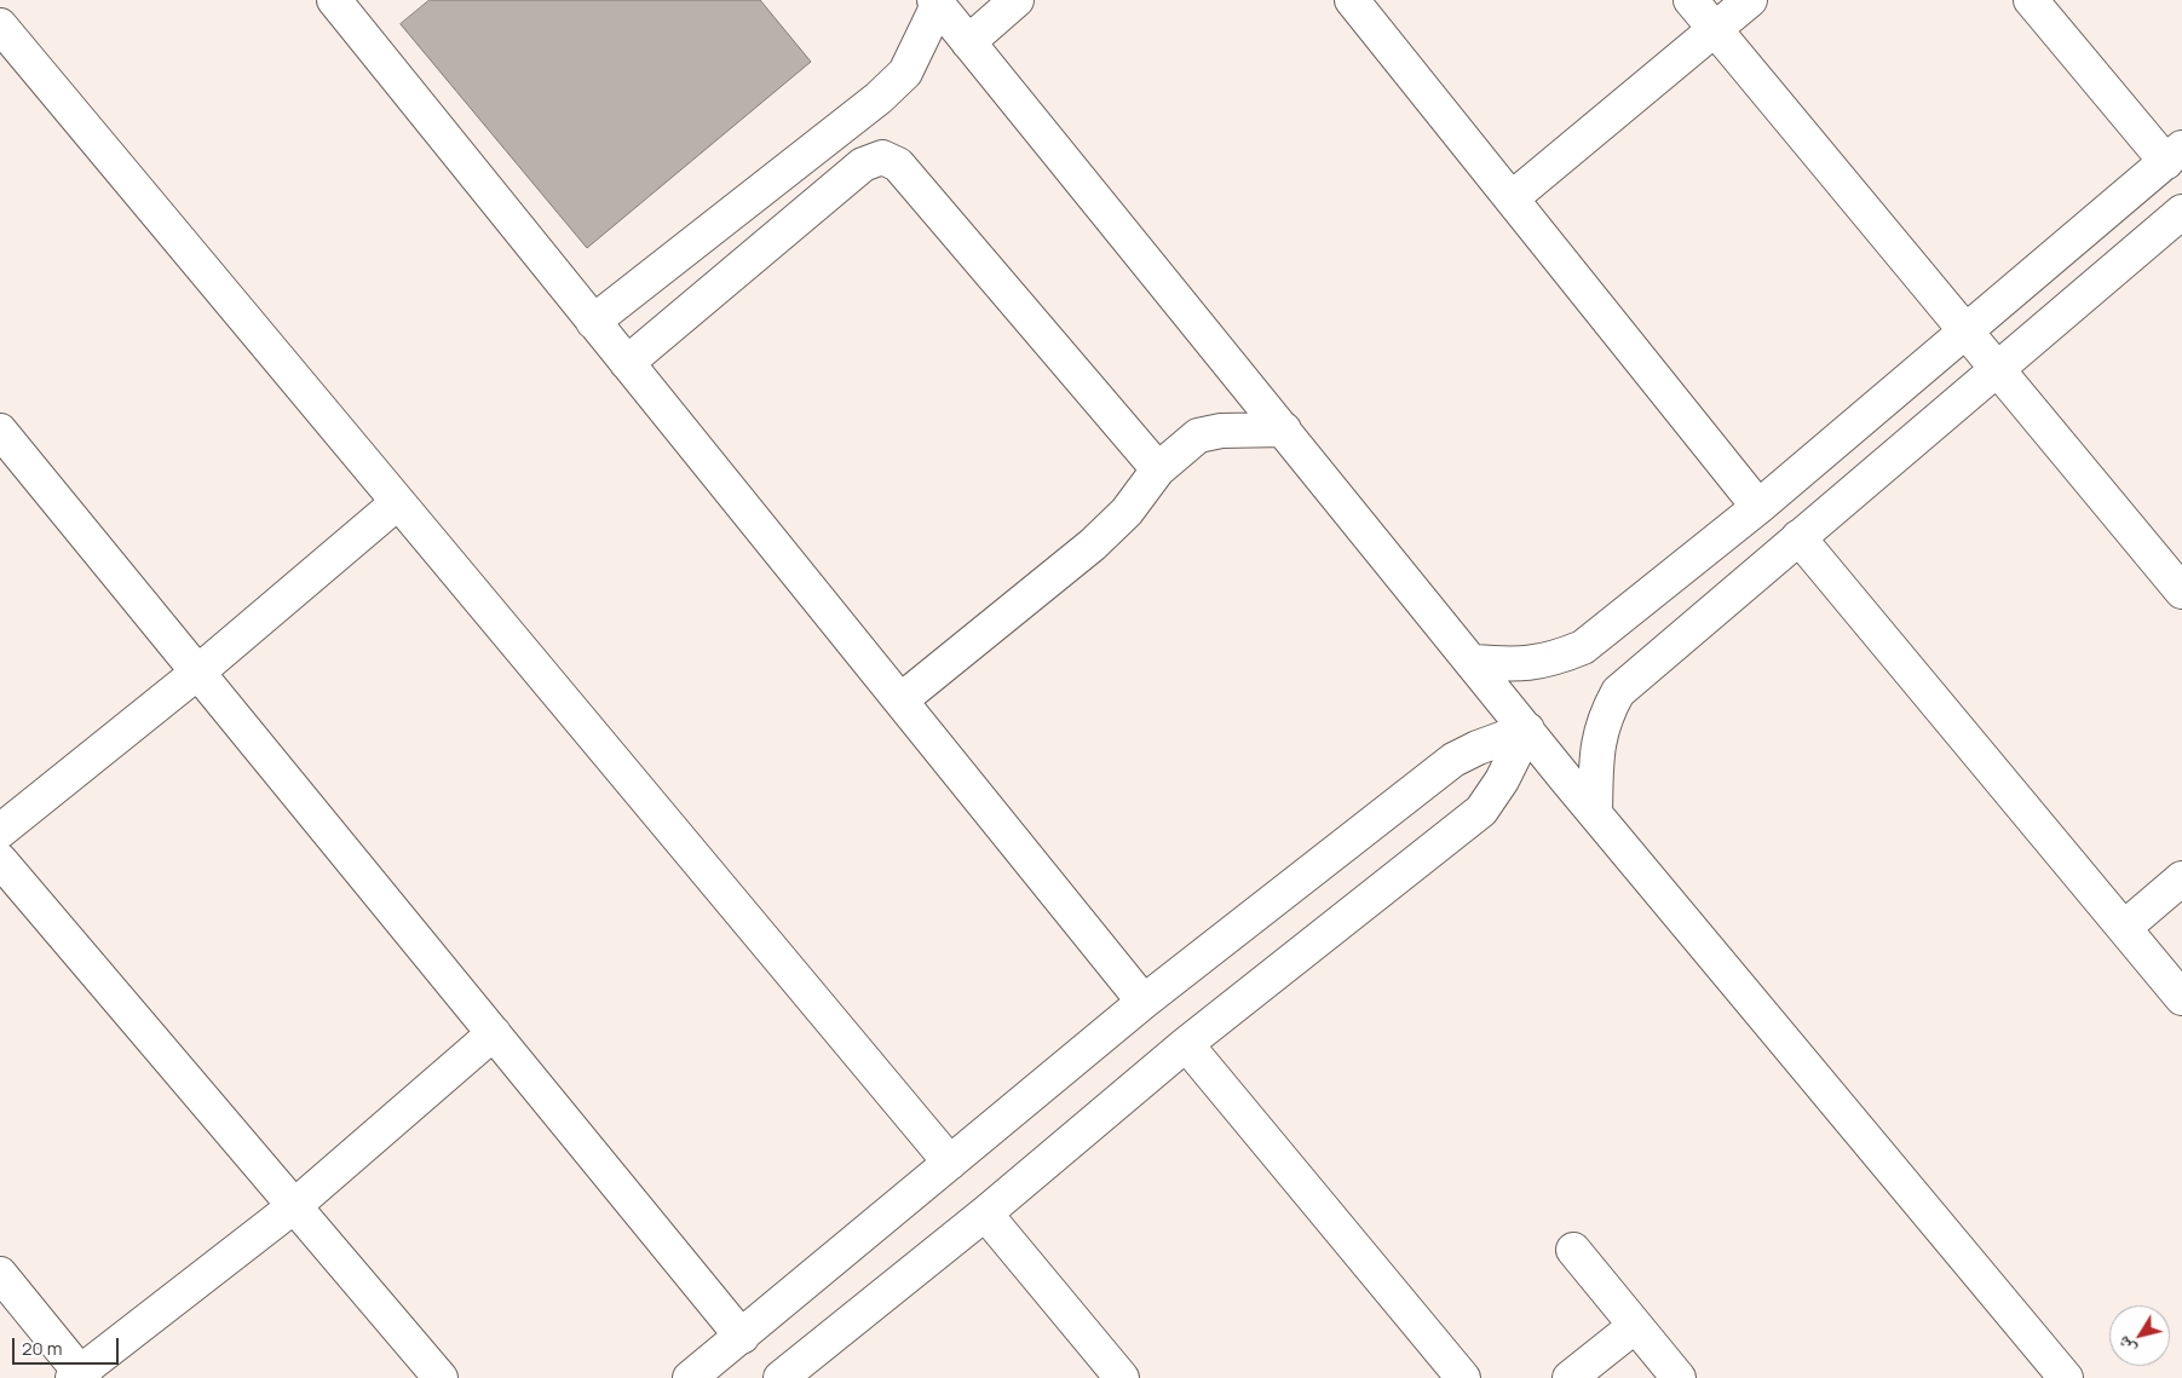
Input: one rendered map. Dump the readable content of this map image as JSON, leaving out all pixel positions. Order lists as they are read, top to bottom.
{
  "scale_bar": "20 m",
  "north": "bottom left"
}
